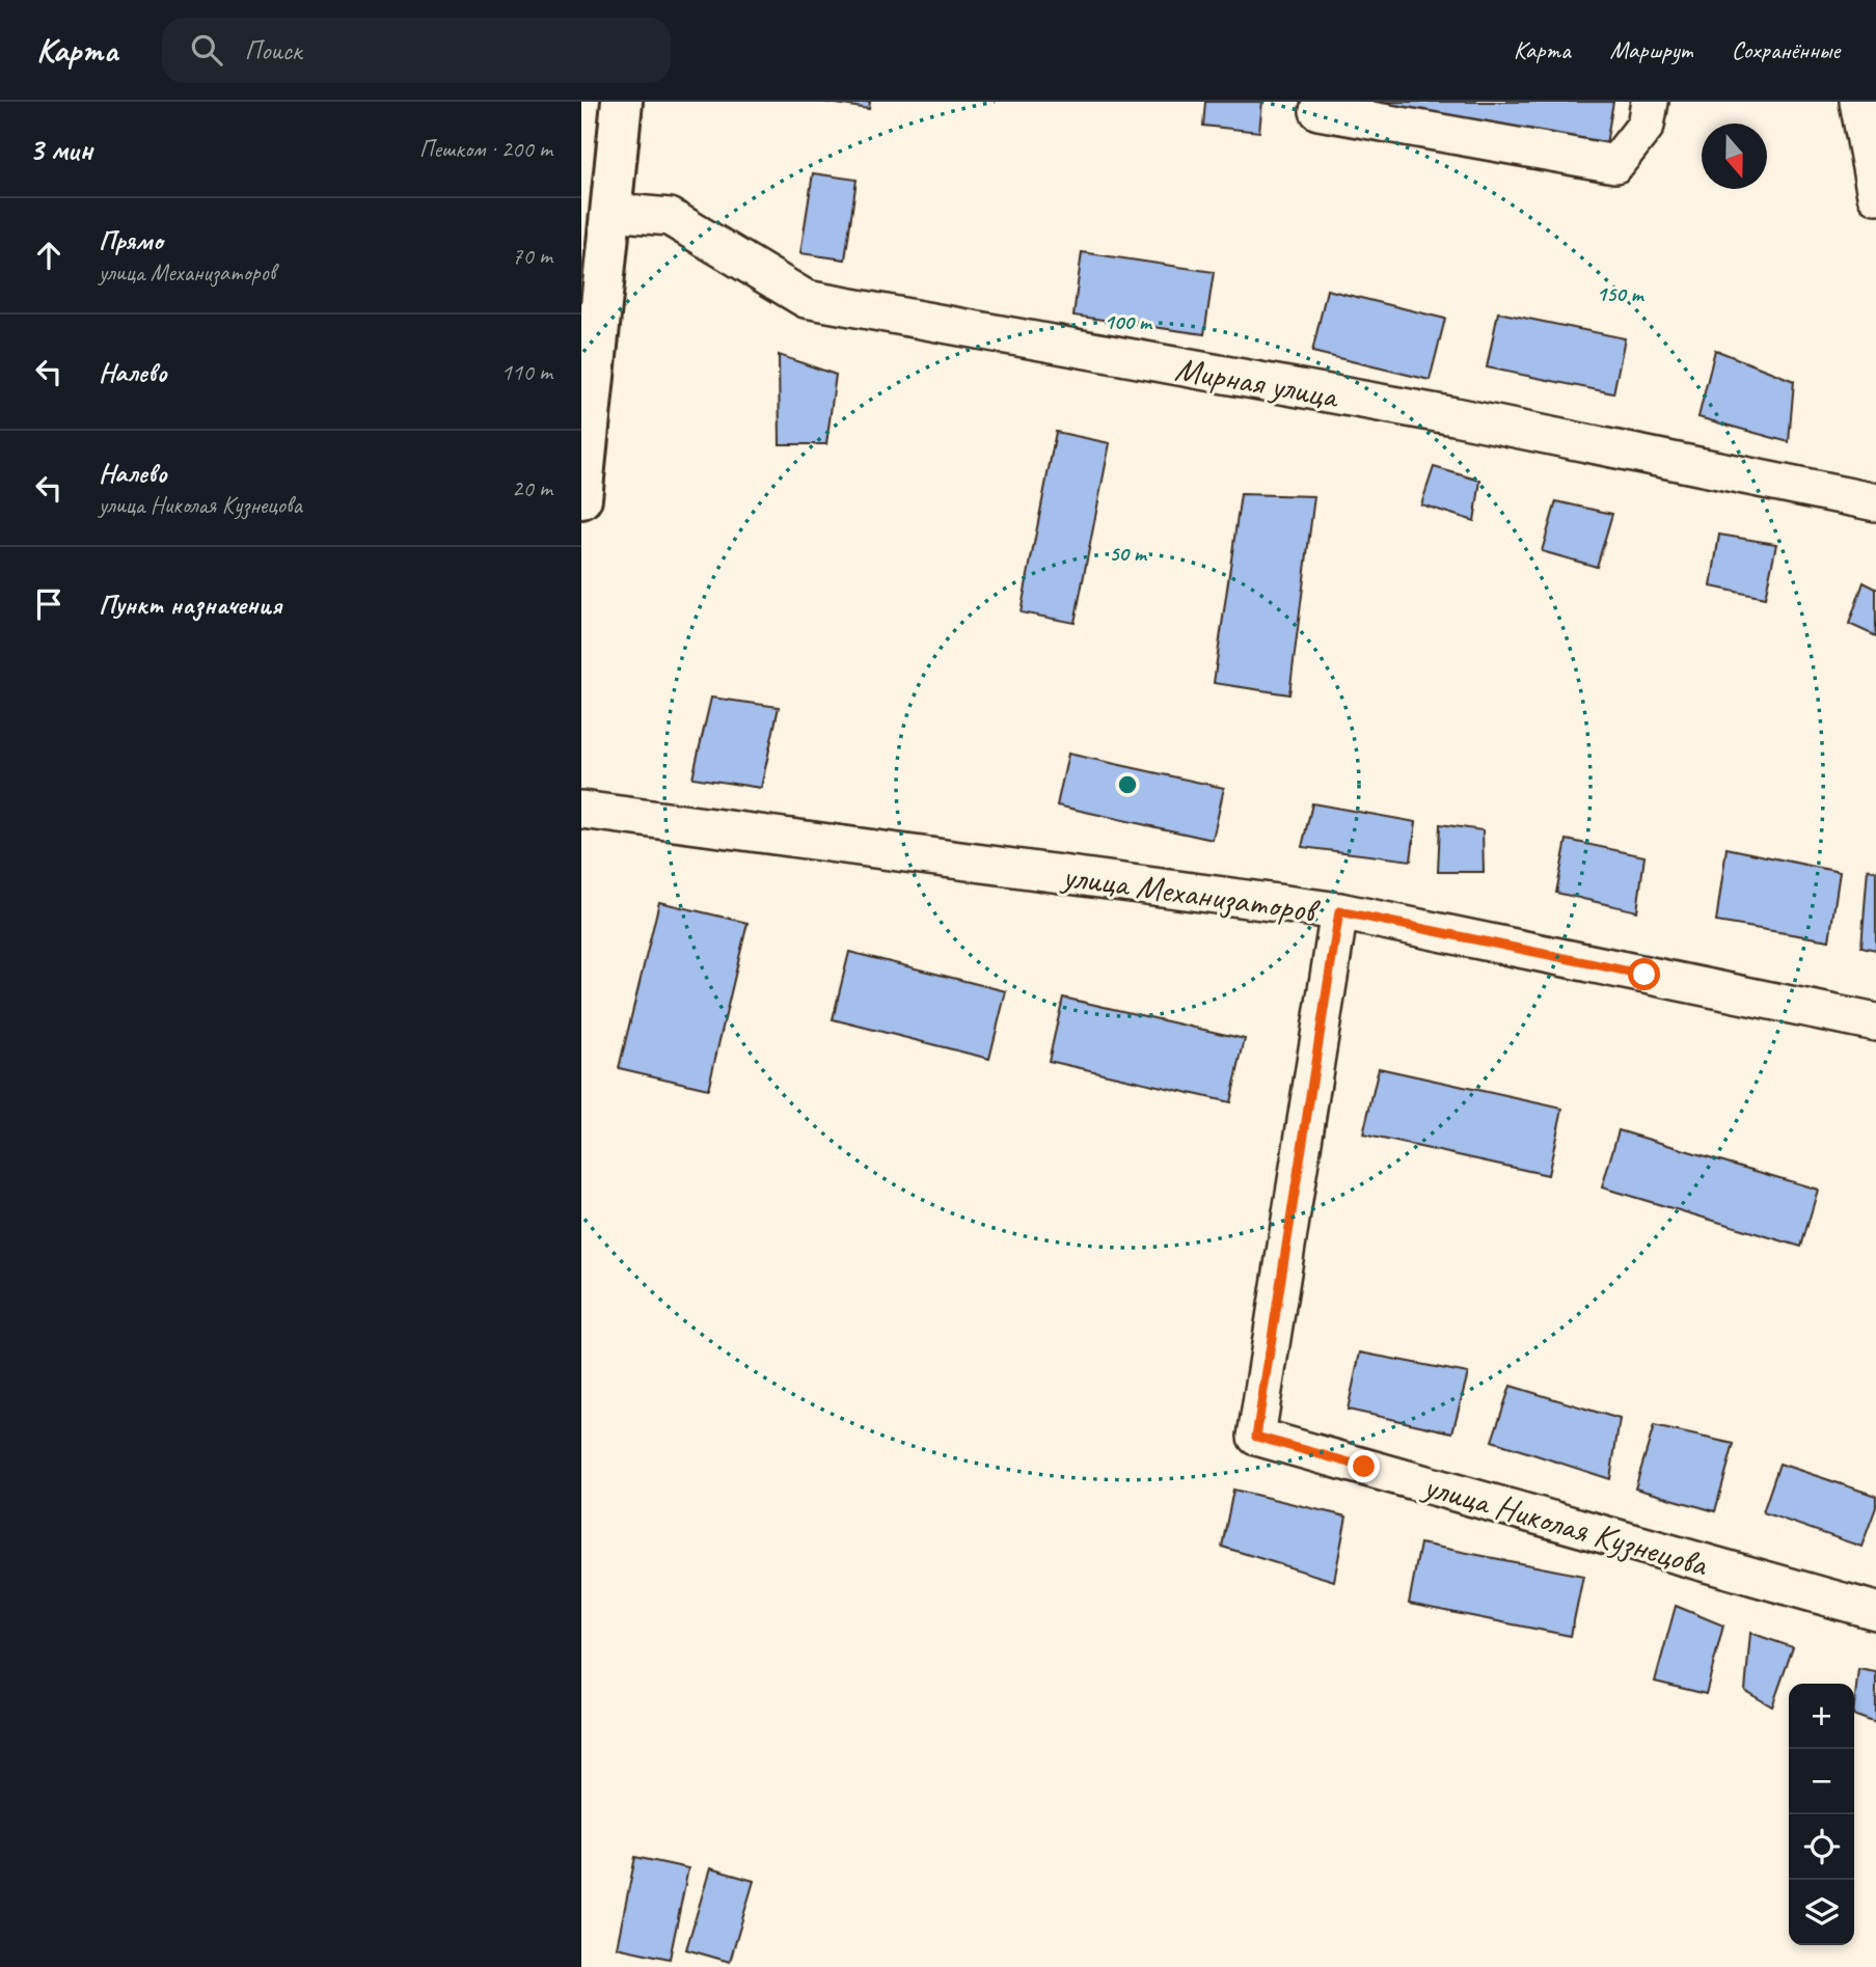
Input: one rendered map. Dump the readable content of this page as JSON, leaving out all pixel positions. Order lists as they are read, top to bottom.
{
  "streets": {
    "street": ["Мирная улица", "улица Механизаторов", "улица Николая Кузнецова"]
  },
  "crossings": [
    ["улица Механизаторов", "улица Николая Кузнецова"]
  ],
  "north": "bottom",
  "page": {
    "header": "Карта",
    "search": "Поиск",
    "nav": ["Карта", "Маршрут", "Сохранённые"],
    "heading": ["3 мин", "Пешком · 200 m"],
    "list": [
      ["Прямо", "улица Механизаторов", "70 m"],
      ["Налево", "110 m"],
      ["Налево", "улица Николая Кузнецова", "20 m"],
      "Пункт назначения"
    ],
    "map_buttons": ["+", "−"]
  },
  "rings": ["150 m", "100 m", "50 m"]
}
